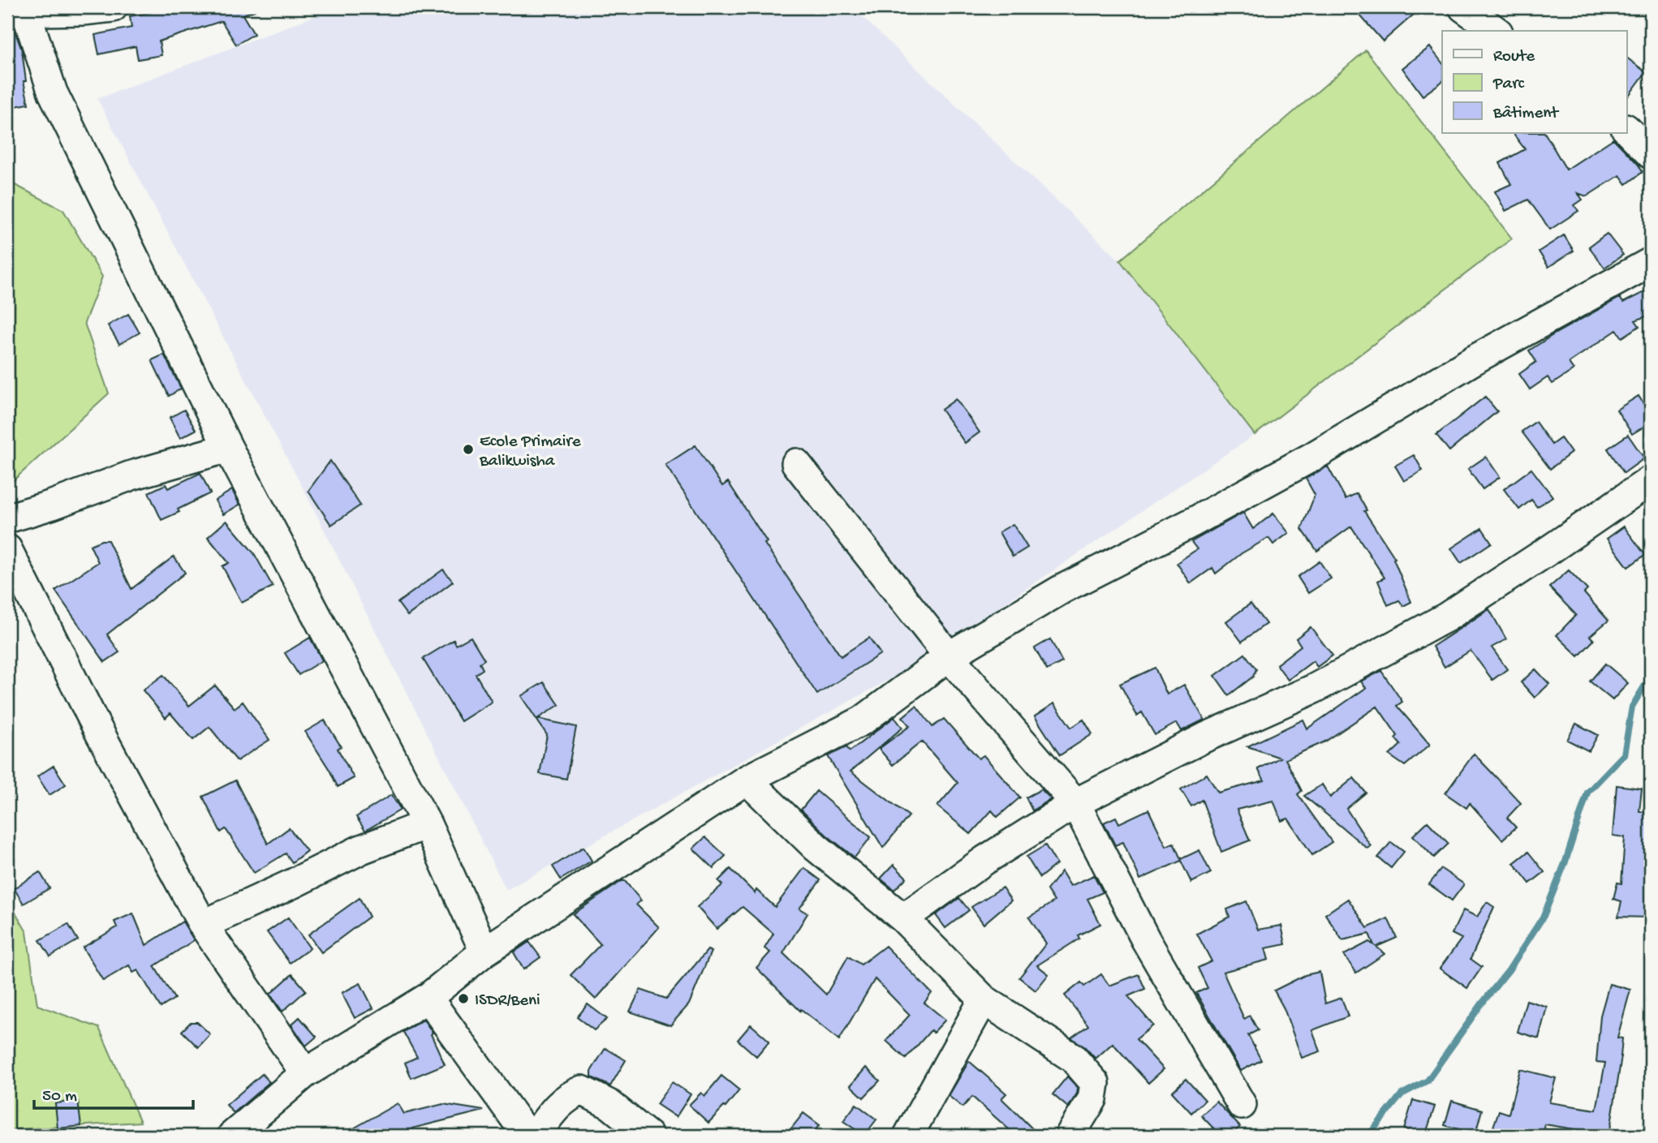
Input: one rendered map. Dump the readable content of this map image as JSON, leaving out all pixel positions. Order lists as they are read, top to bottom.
{
  "places": ["Ecole Primaire Balikwisha", "ISDR/Beni"],
  "legend": ["Route", "Parc", "Bâtiment"],
  "scale_bar": "50 m"
}
